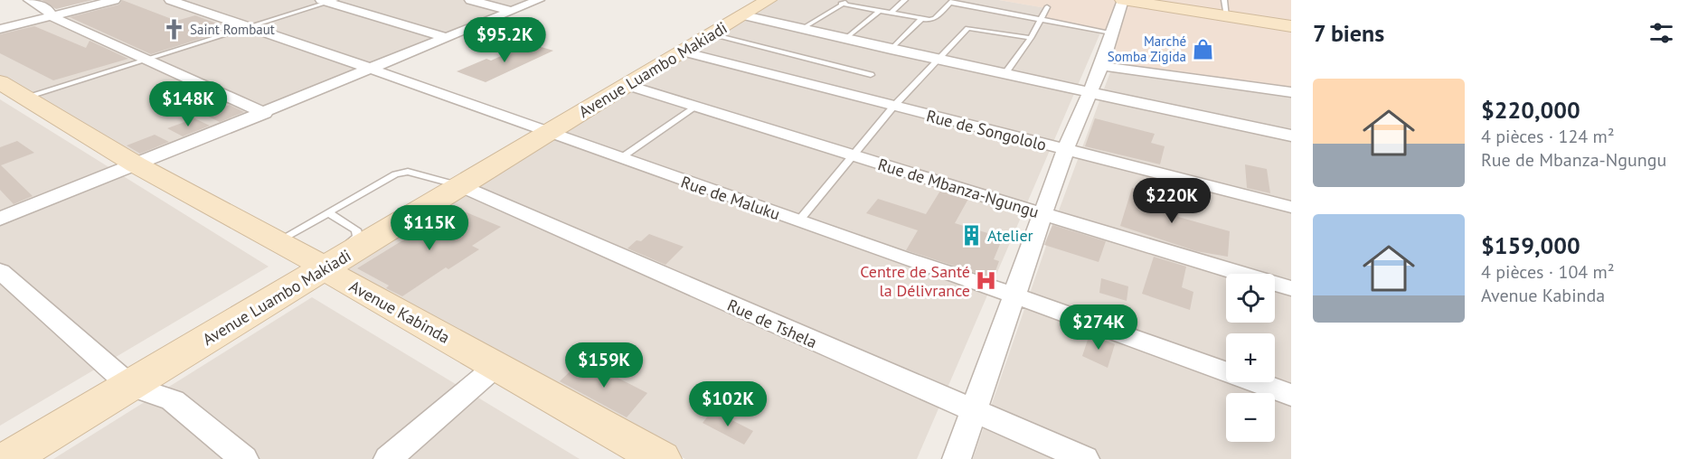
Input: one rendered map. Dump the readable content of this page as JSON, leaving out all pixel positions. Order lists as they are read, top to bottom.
{
  "streets": {
    "street": [
      "Avenue Luambo Makiadi",
      "Rue de Songololo",
      "Rue de Mbanza-Ngungu",
      "Rue de Maluku",
      "Avenue Kabinda",
      "Rue de Tshela"
    ]
  },
  "crossings": [
    ["Avenue Luambo Makiadi", "Rue de Songololo"],
    ["Avenue Luambo Makiadi", "Rue de Mbanza-Ngungu"],
    ["Avenue Luambo Makiadi", "Rue de Maluku"],
    ["Avenue Luambo Makiadi", "Avenue Kabinda"],
    ["Avenue Luambo Makiadi", "Rue de Tshela"]
  ],
  "places": {
    "church": ["Saint Rombaut"],
    "shop": ["Marché Somba Zigida"],
    "building": ["Atelier"],
    "hospital": ["Centre de Santé la Délivrance"]
  },
  "page": {
    "heading": "7 biens",
    "price": [
      "$95.2K",
      "$148K",
      "$220K",
      "$115K",
      "$274K",
      "$159K",
      "$102K"
    ],
    "list": [
      {
        "name": "$220,000",
        "note": "4 pièces · 124 m² · Rue de Mbanza-Ngungu"
      },
      {
        "name": "$159,000",
        "note": "4 pièces · 104 m² · Avenue Kabinda"
      }
    ],
    "map_buttons": ["+", "−"]
  }
}
